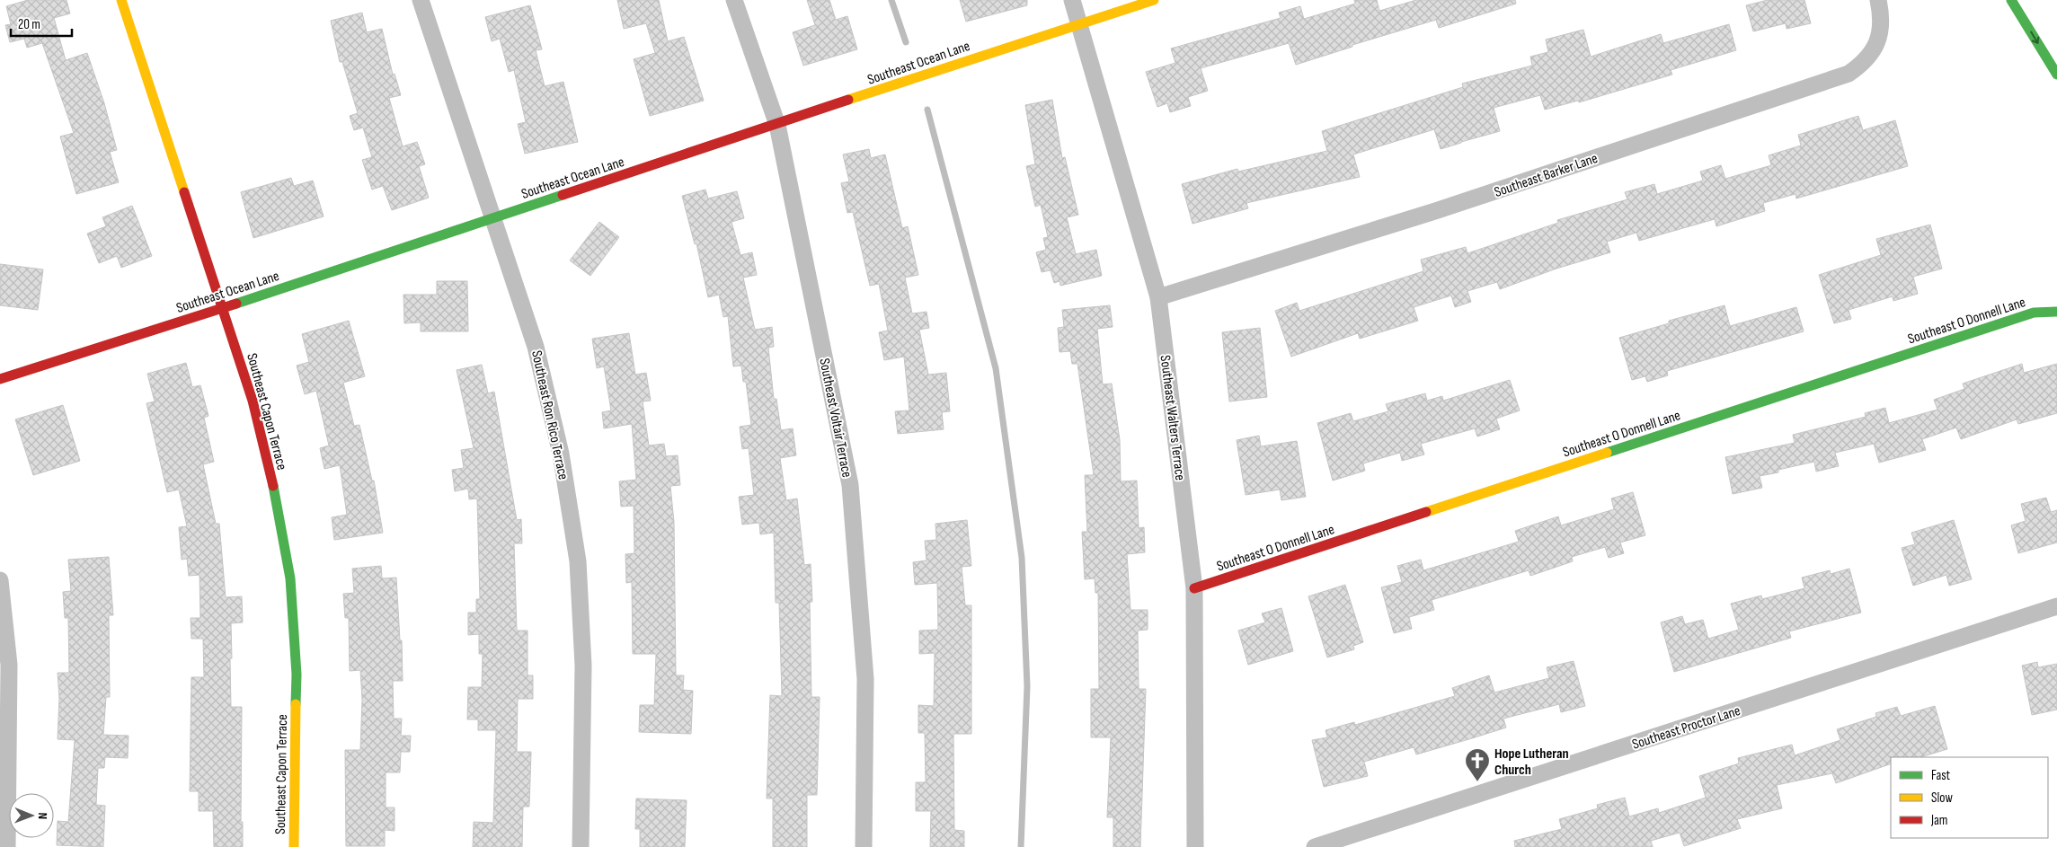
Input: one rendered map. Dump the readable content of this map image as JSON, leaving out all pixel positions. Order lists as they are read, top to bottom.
{
  "streets": {
    "street": [
      "Southeast Ocean Lane",
      "Southeast Barker Lane",
      "Southeast O Donnell Lane",
      "Southeast Capon Terrace",
      "Southeast Ron Rico Terrace",
      "Southeast Voltair Terrace",
      "Southeast Walters Terrace",
      "Southeast Proctor Lane"
    ]
  },
  "crossings": [
    ["Southeast Ocean Lane", "Southeast Capon Terrace"],
    ["Southeast Ocean Lane", "Southeast Ron Rico Terrace"],
    ["Southeast Ocean Lane", "Southeast Voltair Terrace"],
    ["Southeast Ocean Lane", "Southeast Walters Terrace"],
    ["Southeast Barker Lane", "Southeast Walters Terrace"],
    ["Southeast O Donnell Lane", "Southeast Walters Terrace"]
  ],
  "places": {
    "church": ["Hope Lutheran Church"]
  },
  "legend": ["Fast", "Slow", "Jam"],
  "scale_bar": "20 m",
  "north": "right"
}
